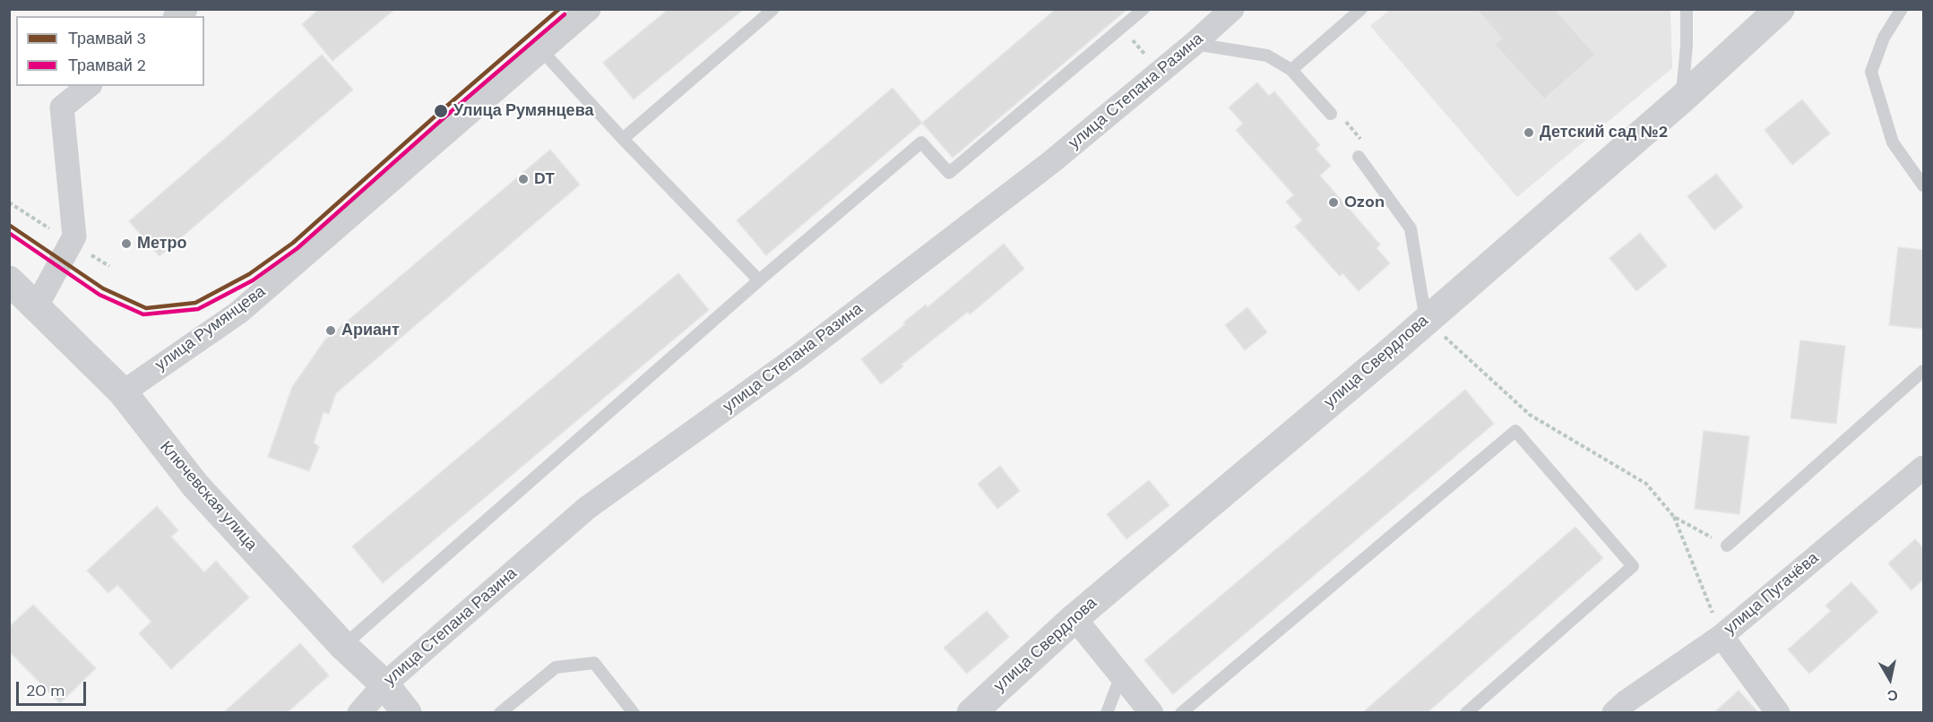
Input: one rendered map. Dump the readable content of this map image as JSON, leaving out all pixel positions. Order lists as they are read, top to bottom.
{
  "streets": {
    "street": [
      "улица Степана Разина",
      "улица Румянцева",
      "улица Свердлова",
      "Ключевская улица",
      "улица Пугачёва"
    ]
  },
  "crossings": [
    ["улица Степана Разина", "Ключевская улица"],
    ["улица Румянцева", "Ключевская улица"]
  ],
  "places": [
    "Улица Румянцева",
    "Детский сад №2",
    "DT",
    "Ozon",
    "Метро",
    "Ариант"
  ],
  "lines": ["tram line 3", "tram line 2"],
  "legend": ["Трамвай 3", "Трамвай 2"],
  "scale_bar": "20 m",
  "north": "bottom"
}
